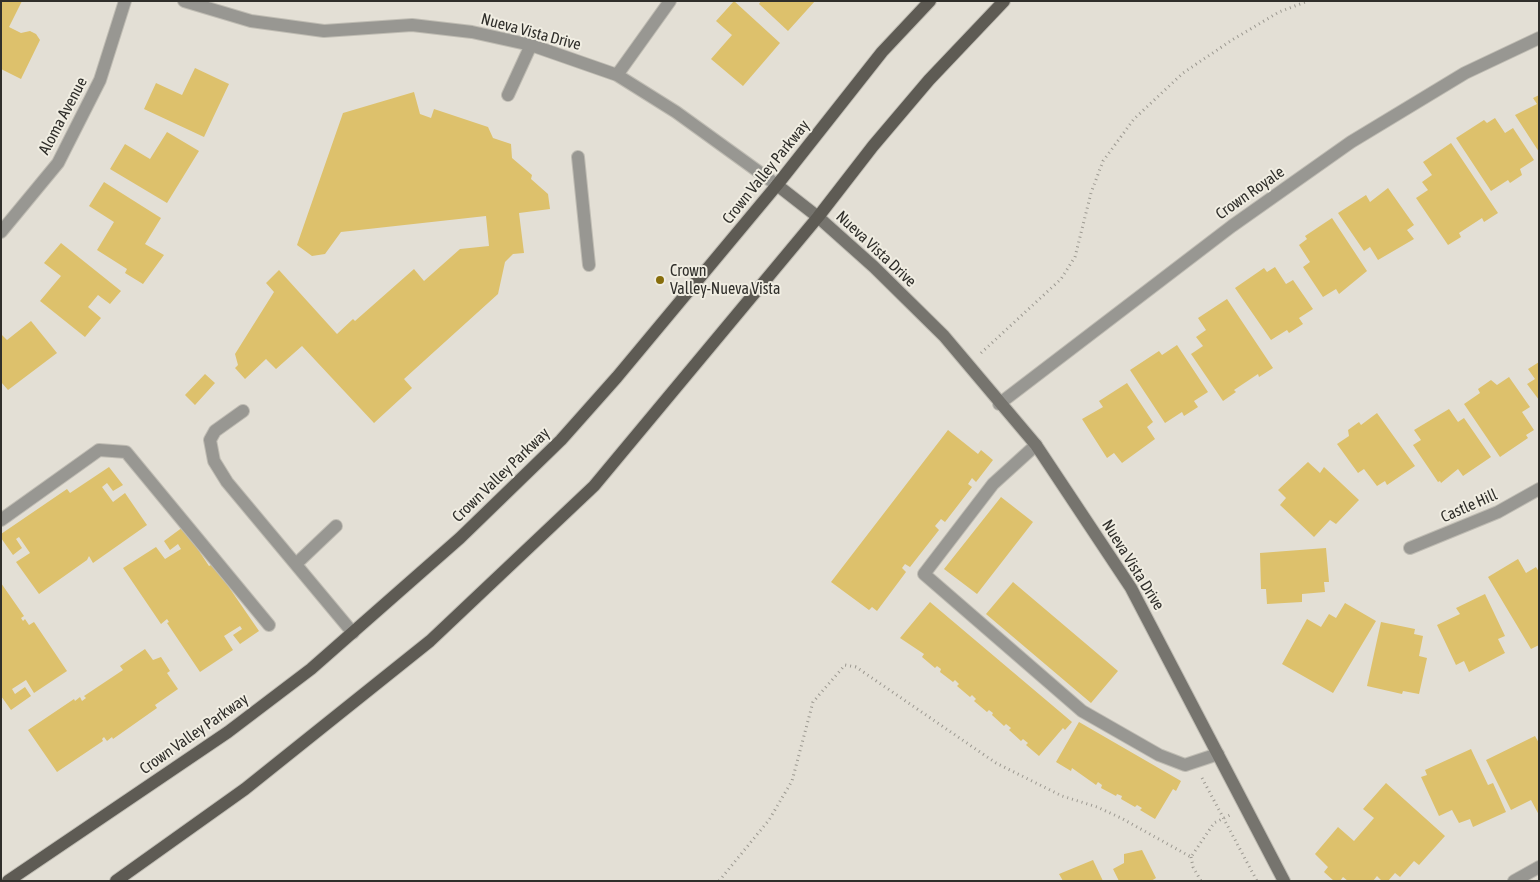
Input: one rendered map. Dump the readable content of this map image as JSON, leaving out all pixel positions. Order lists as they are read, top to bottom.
{
  "streets": {
    "main road": ["Crown Valley Parkway"],
    "street": [
      "Nueva Vista Drive",
      "Aloma Avenue",
      "Crown Royale",
      "Castle Hill"
    ]
  },
  "crossings": [
    ["Nueva Vista Drive", "Crown Valley Parkway"],
    ["Nueva Vista Drive", "Crown Royale"]
  ],
  "places": ["Crown Valley-Nueva Vista"]
}
